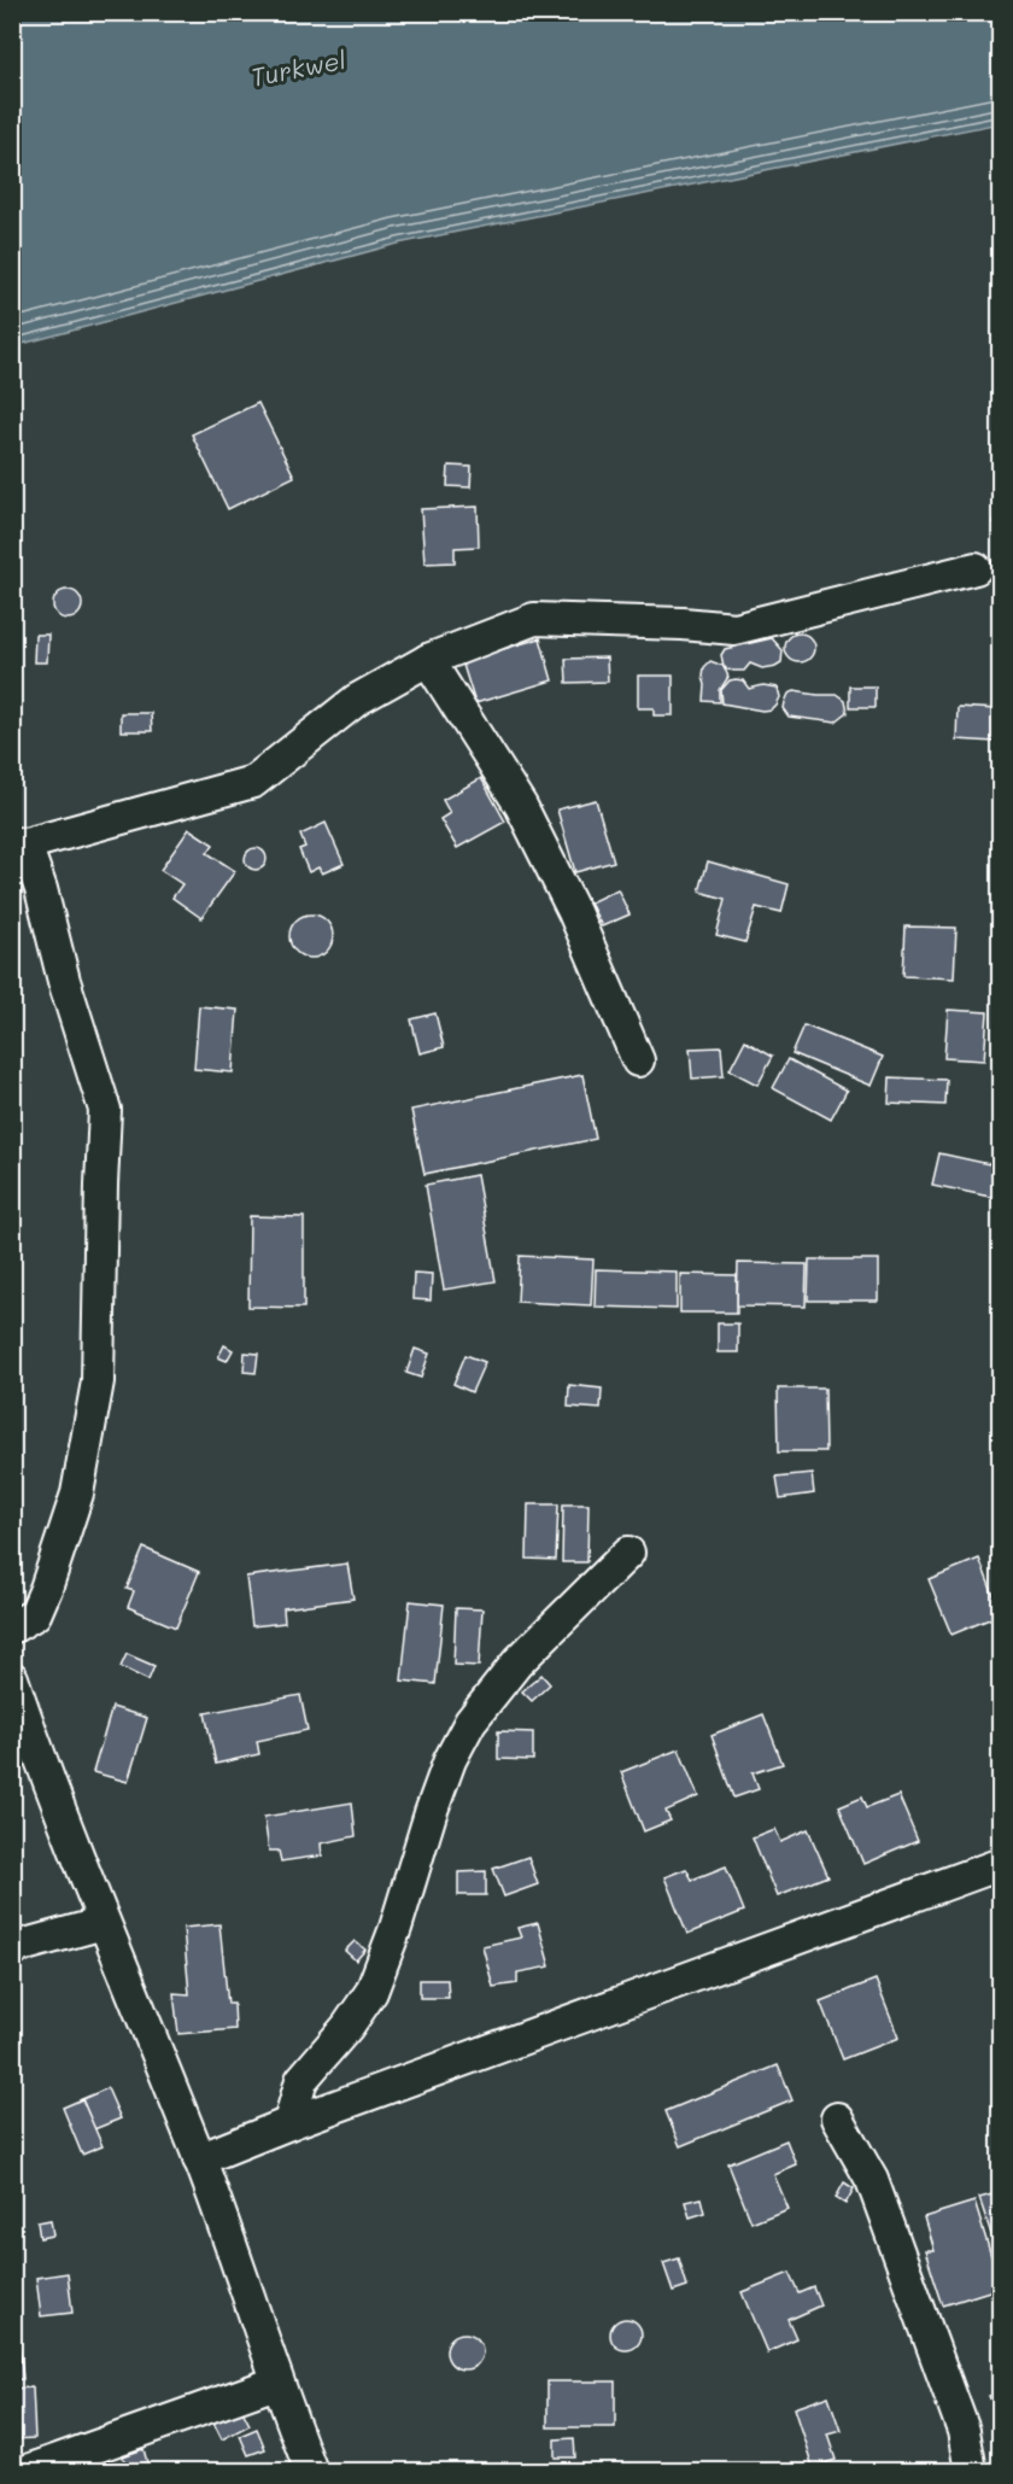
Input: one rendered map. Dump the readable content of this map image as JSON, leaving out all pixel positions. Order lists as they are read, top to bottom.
{
  "water": ["Turkwel"]
}
